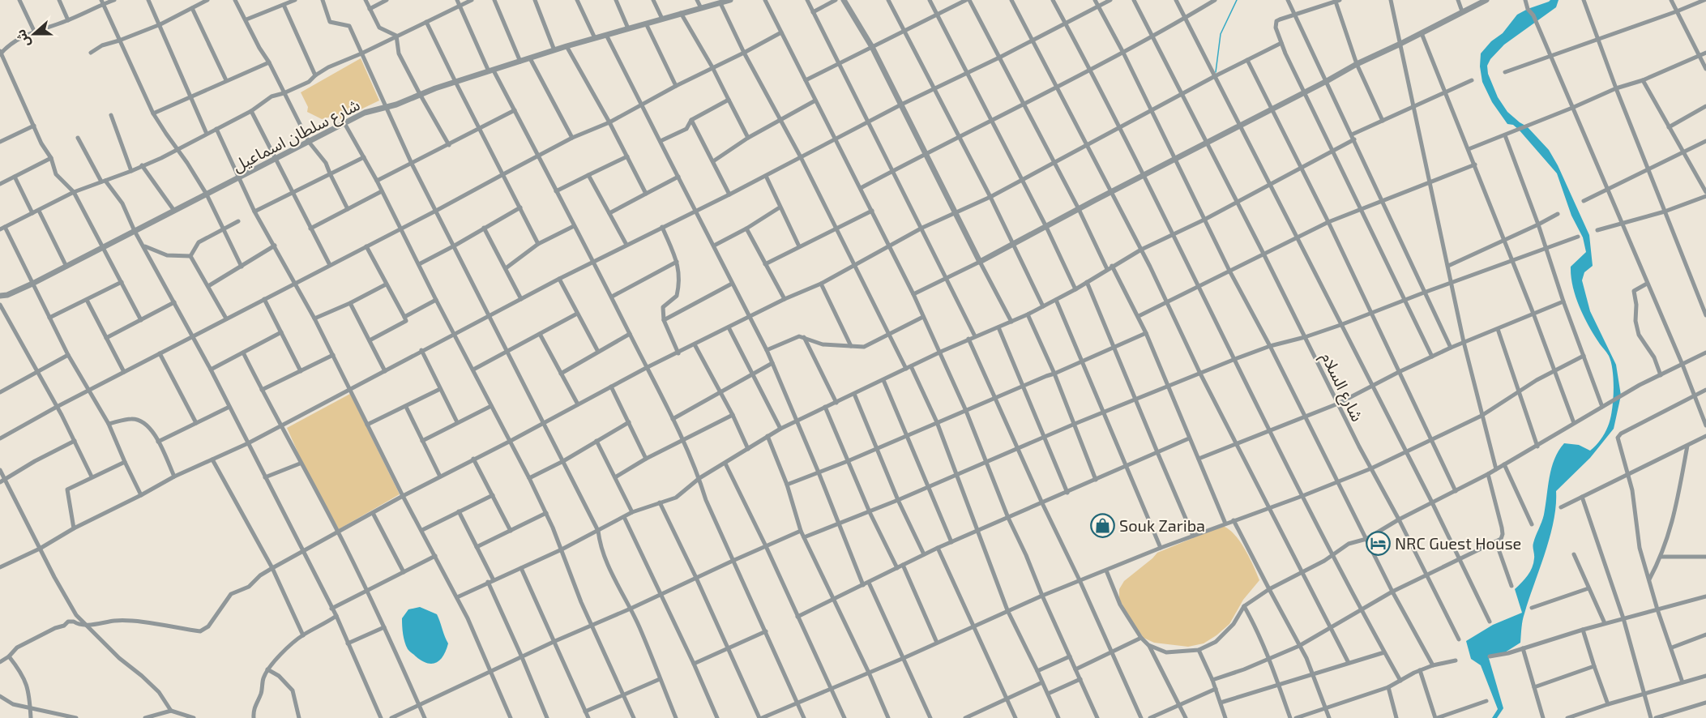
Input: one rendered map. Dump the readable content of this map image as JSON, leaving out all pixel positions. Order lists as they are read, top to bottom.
{
  "streets": {
    "street": ["شارع سلطان اسماعيل", "شارع السلام"]
  },
  "places": {
    "shop": ["Souk Zariba"],
    "hotel": ["NRC Guest House"]
  },
  "north": "left"
}
